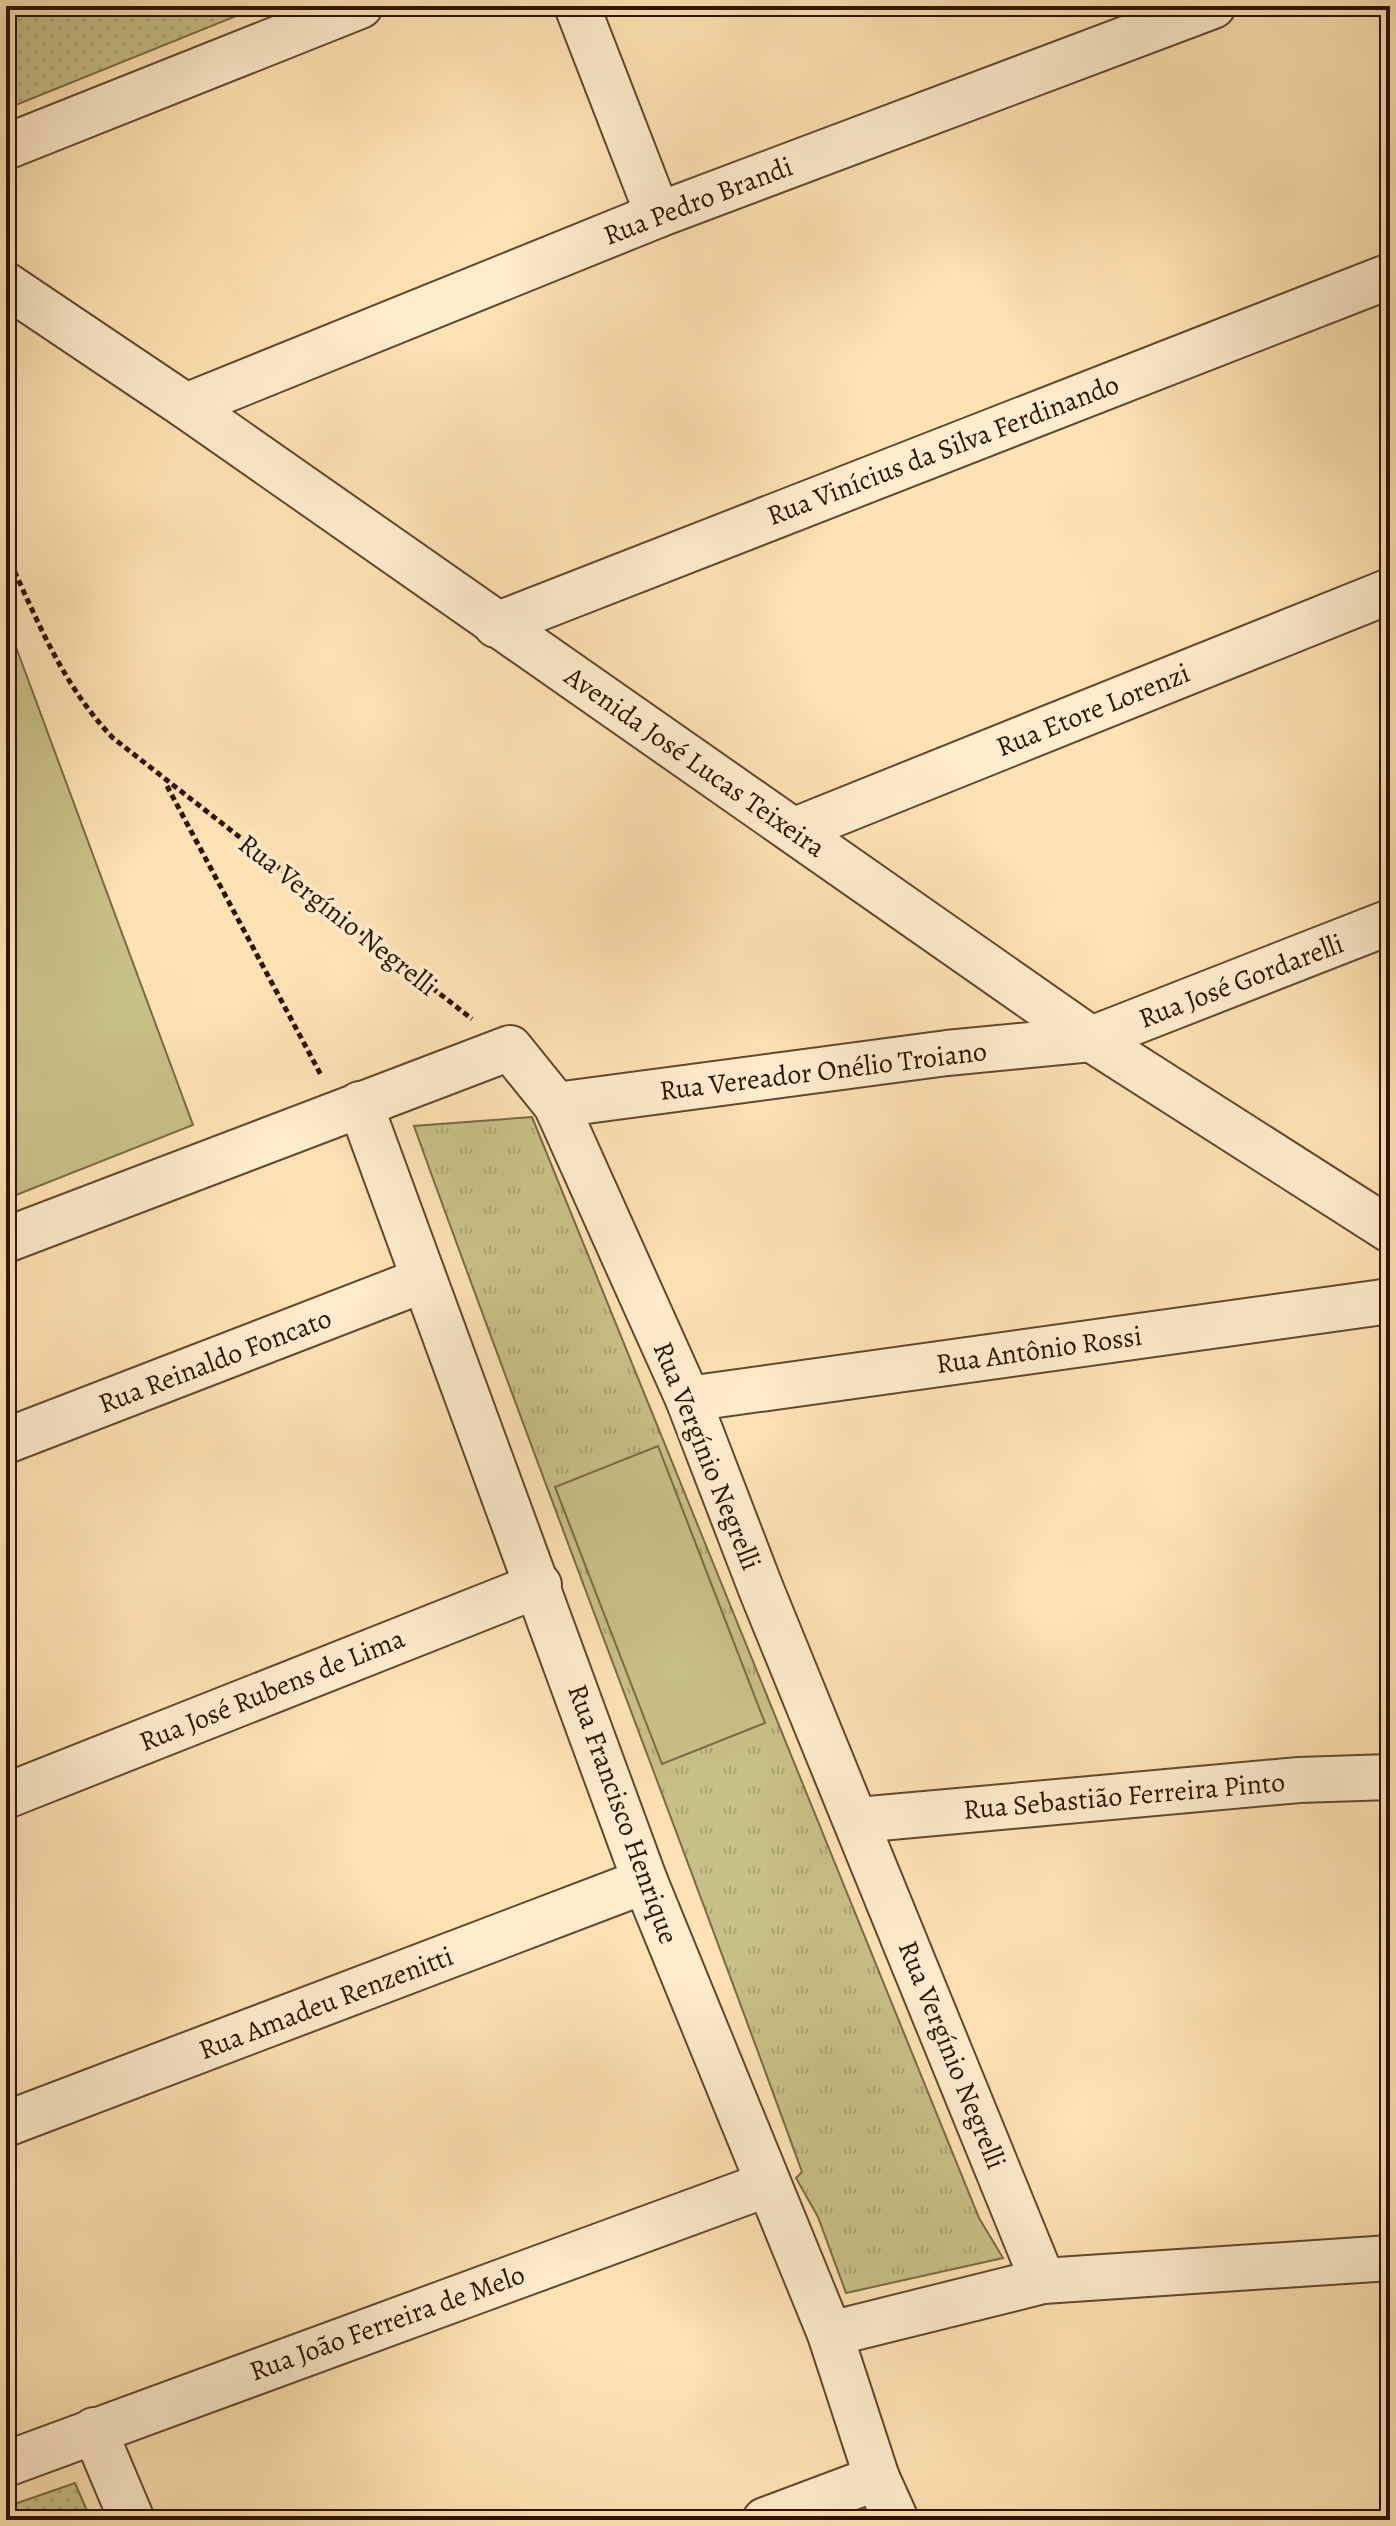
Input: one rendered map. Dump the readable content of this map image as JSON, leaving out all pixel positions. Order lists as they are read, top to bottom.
{
  "streets": {
    "street": [
      "Rua Pedro Brandi",
      "Rua Vinícius da Silva Ferdinando",
      "Rua Etore Lorenzi",
      "Avenida José Lucas Teixeira",
      "Rua Vergínio Negrelli",
      "Rua José Gordarelli",
      "Rua Vereador Onélio Troiano",
      "Rua Antônio Rossi",
      "Rua Reinaldo Foncato",
      "Rua José Rubens de Lima",
      "Rua Sebastião Ferreira Pinto",
      "Rua Francisco Henrique",
      "Rua Amadeu Renzenitti",
      "Rua João Ferreira de Melo"
    ]
  },
  "crossings": [
    ["Rua Pedro Brandi", "Avenida José Lucas Teixeira"],
    ["Rua Vinícius da Silva Ferdinando", "Avenida José Lucas Teixeira"],
    ["Rua Etore Lorenzi", "Avenida José Lucas Teixeira"],
    ["Avenida José Lucas Teixeira", "Rua José Gordarelli"],
    ["Avenida José Lucas Teixeira", "Rua Vereador Onélio Troiano"],
    ["Rua Vergínio Negrelli", "Rua Vereador Onélio Troiano"],
    ["Rua Vergínio Negrelli", "Rua Antônio Rossi"],
    ["Rua Vergínio Negrelli", "Rua Sebastião Ferreira Pinto"],
    ["Rua José Gordarelli", "Rua Vereador Onélio Troiano"],
    ["Rua Reinaldo Foncato", "Rua Francisco Henrique"],
    ["Rua José Rubens de Lima", "Rua Francisco Henrique"],
    ["Rua Francisco Henrique", "Rua Amadeu Renzenitti"],
    ["Rua Francisco Henrique", "Rua João Ferreira de Melo"]
  ]
}
